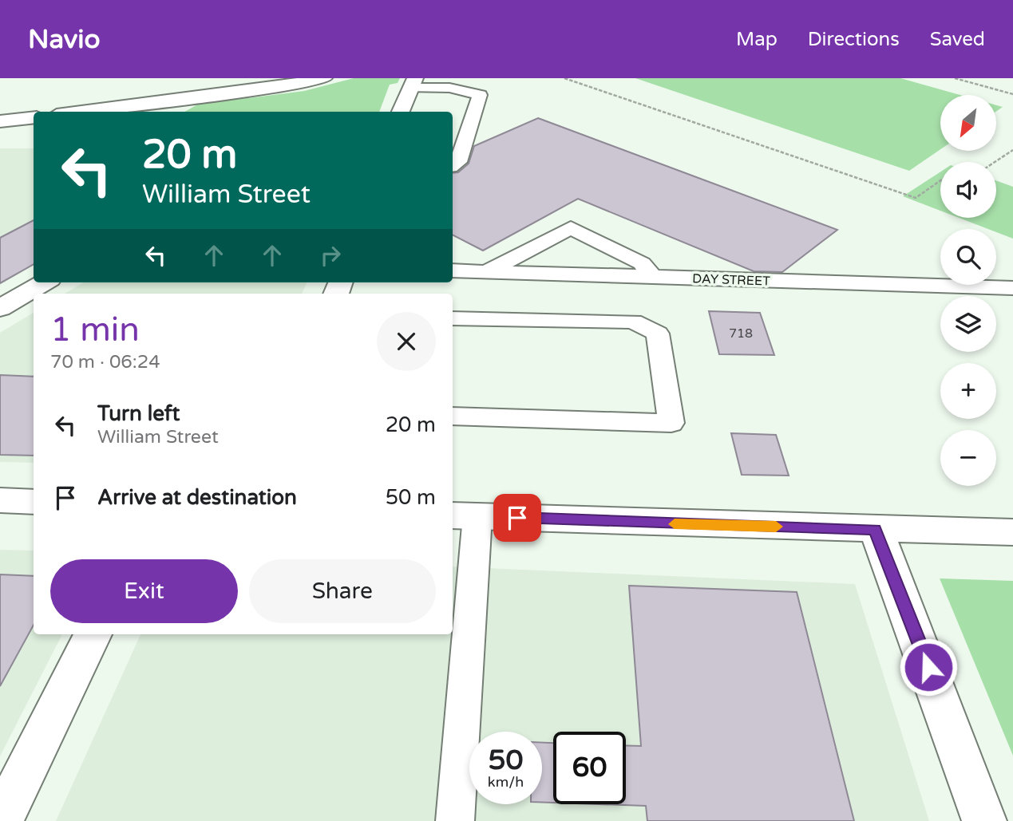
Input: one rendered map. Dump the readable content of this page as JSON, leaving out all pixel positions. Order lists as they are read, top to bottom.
{
  "streets": {
    "lane": ["DAY STREET"]
  },
  "house_numbers": ["718"],
  "north": "bottom left",
  "page": {
    "header": "Navio",
    "nav": ["Map", "Directions", "Saved"],
    "map_buttons": ["+", "−"],
    "turn": ["20 m", "William Street"],
    "heading": ["1 min", "70 m · 06:24"],
    "list": [
      {
        "name": "Turn left",
        "note": "William Street",
        "value": "20 m"
      },
      {
        "name": "Arrive at destination",
        "value": "50 m"
      }
    ],
    "buttons": ["Exit", "Share"],
    "speed": "50 km/h",
    "limit": "60"
  }
}
